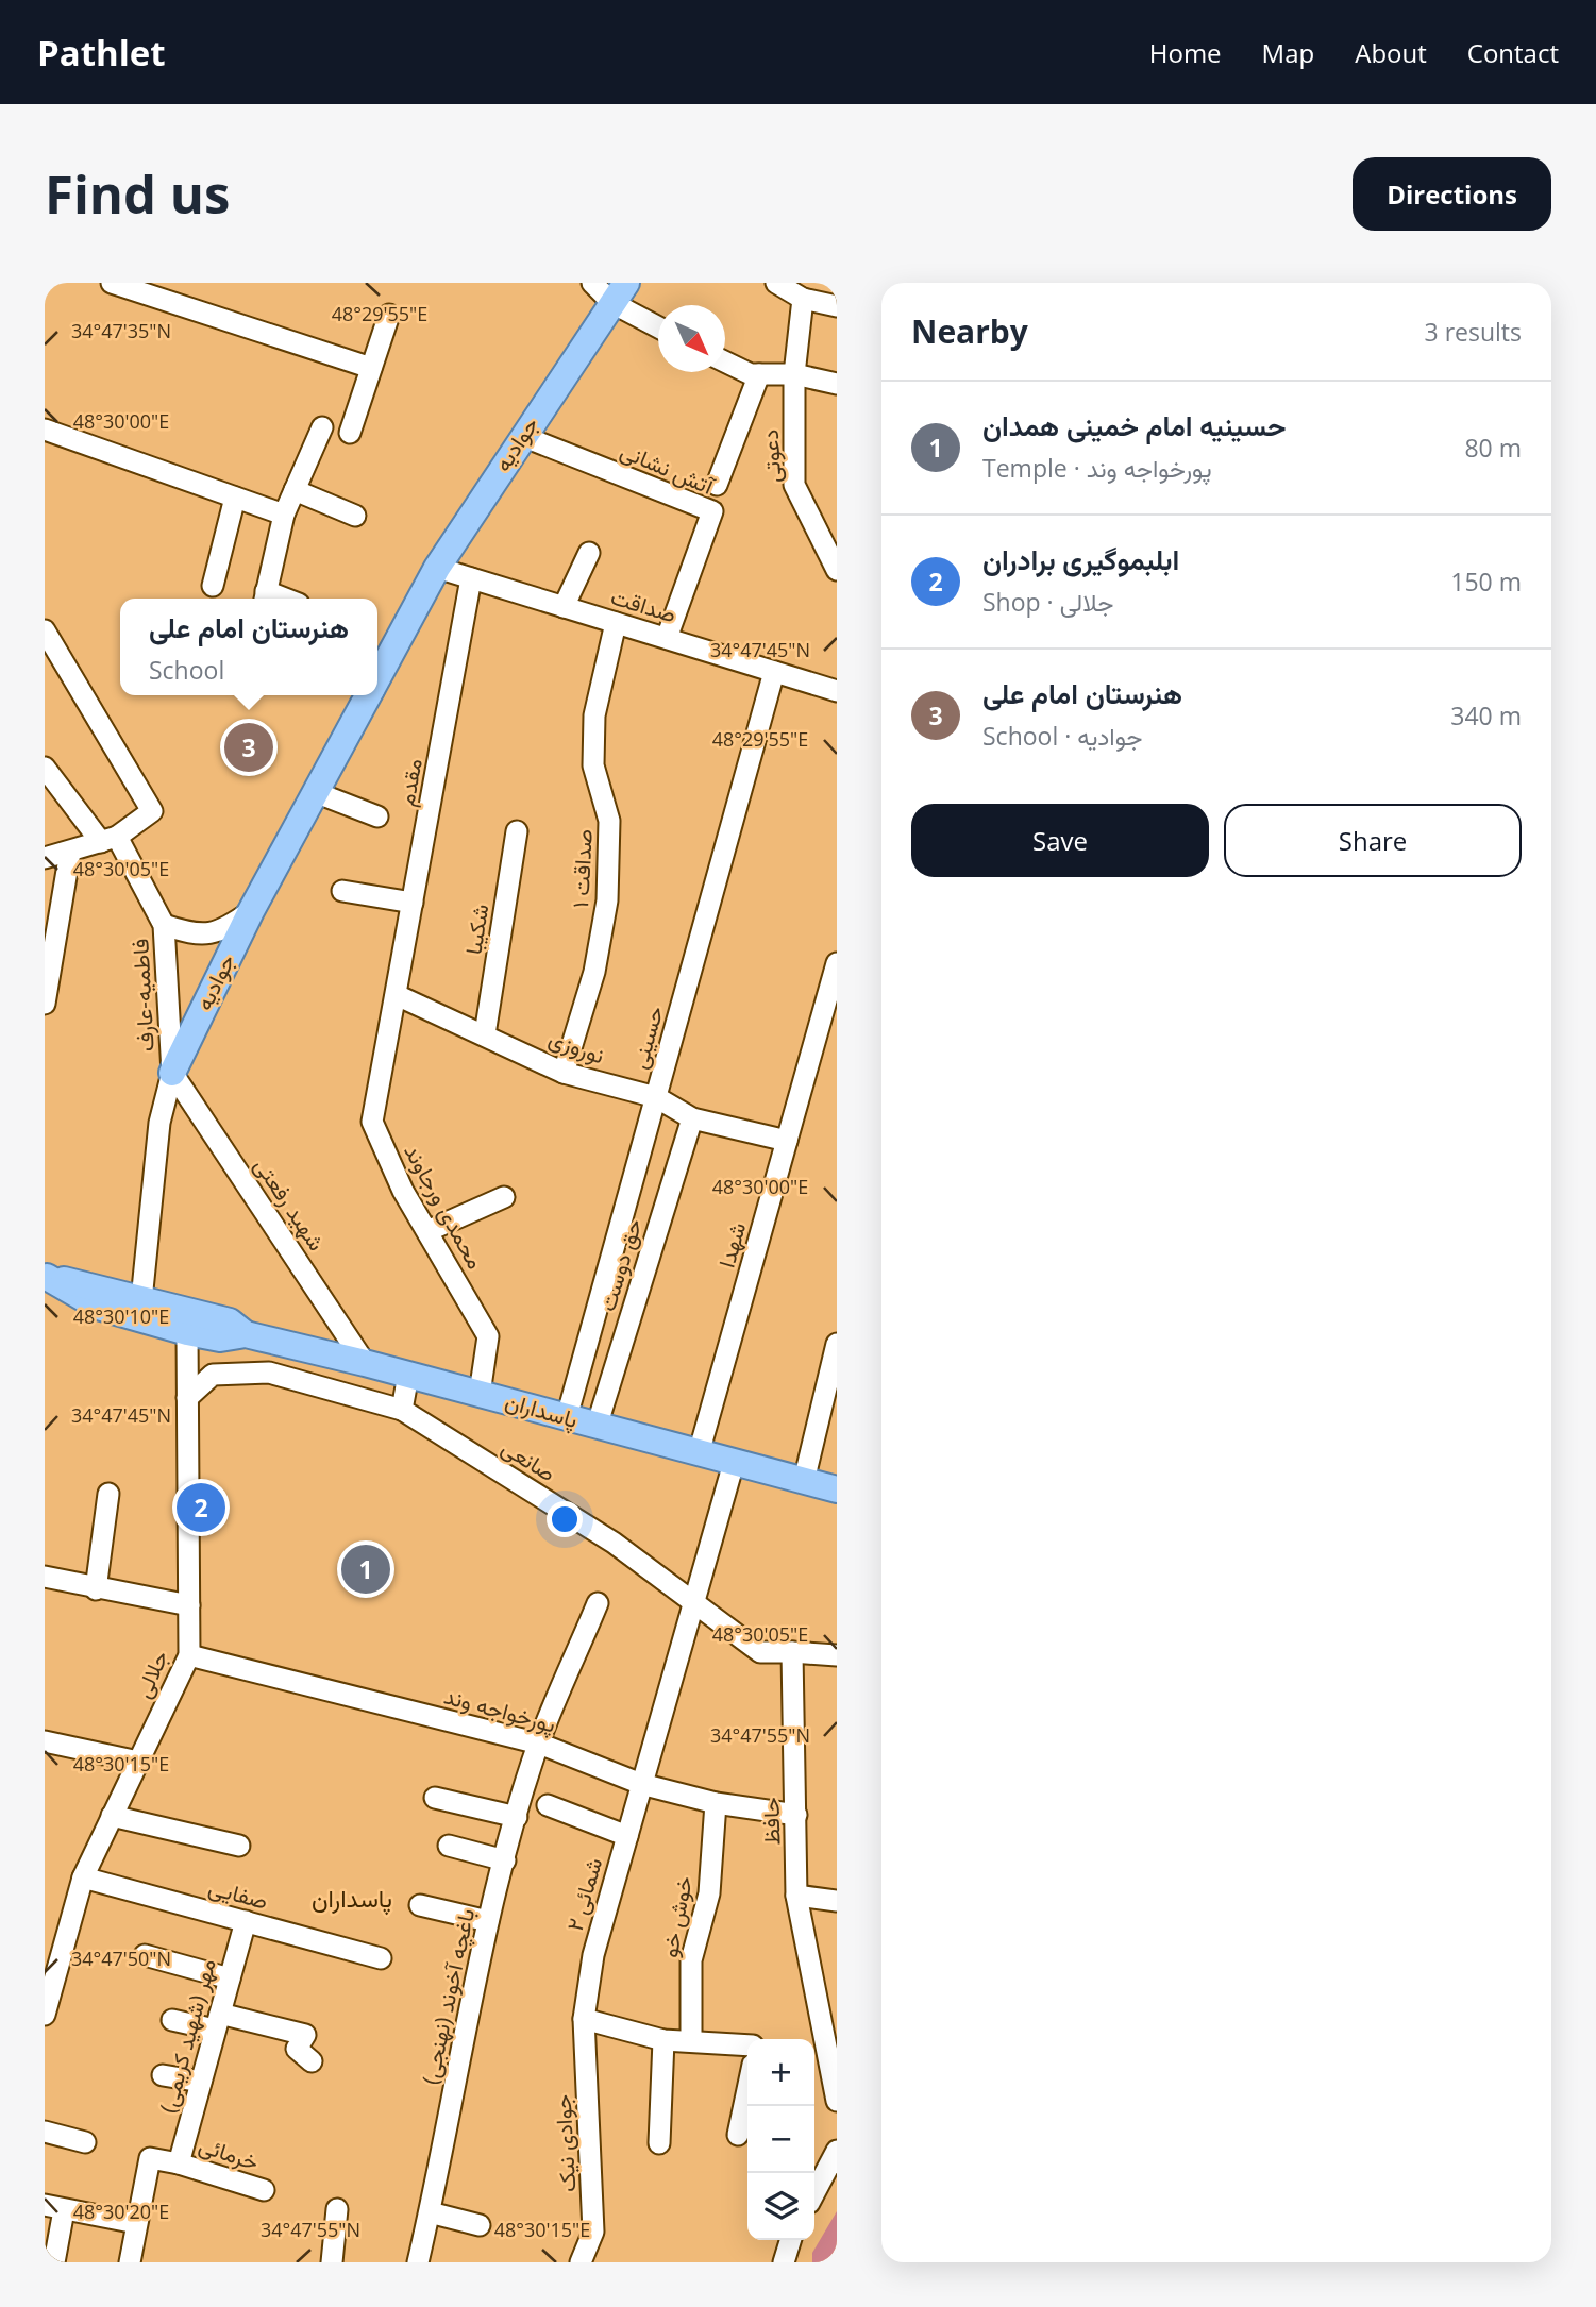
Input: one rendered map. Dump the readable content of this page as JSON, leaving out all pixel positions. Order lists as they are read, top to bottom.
{
  "streets": {
    "main road": ["جوادیه", "پاسداران"],
    "street": [
      "دعوتی",
      "آتش نشانی",
      "صداقت",
      "مقدم",
      "صداقت ۱",
      "شکیبا",
      "فاطمیه-عارف",
      "حسینی",
      "نوروزی",
      "شهید رفعتی",
      "محمدی ورجاوند",
      "شهدا",
      "حق دوست",
      "صانعی",
      "جلالی",
      "پورخواجه وند",
      "حافظ",
      "صفایی",
      "شمائی ۲",
      "خوش خو",
      "باغچه آخوند (نهنجی)",
      "مهر (شهید کریمی)",
      "جوادی نیک",
      "خرمائی"
    ]
  },
  "crossings": [
    ["جوادیه", "آتش نشانی"],
    ["جوادیه", "صداقت"],
    ["جوادیه", "فاطمیه-عارف"],
    ["جوادیه", "شهید رفعتی"],
    ["جوادیه", "پاسداران"],
    ["آتش نشانی", "صداقت"],
    ["صداقت", "مقدم"],
    ["صداقت", "صداقت ۱"],
    ["صداقت", "حسینی"],
    ["مقدم", "نوروزی"],
    ["مقدم", "محمدی ورجاوند"],
    ["صداقت ۱", "نوروزی"],
    ["شکیبا", "نوروزی"],
    ["فاطمیه-عارف", "شهید رفعتی"],
    ["حسینی", "نوروزی"],
    ["حسینی", "پاسداران"],
    ["نوروزی", "محمدی ورجاوند"],
    ["نوروزی", "شهدا"],
    ["نوروزی", "حق دوست"],
    ["شهید رفعتی", "پاسداران"],
    ["محمدی ورجاوند", "پاسداران"],
    ["شهدا", "پاسداران"],
    ["حق دوست", "پاسداران"],
    ["پاسداران", "جلالی"],
    ["پاسداران", "شمائی ۲"],
    ["صانعی", "جلالی"],
    ["صانعی", "شمائی ۲"],
    ["جلالی", "پورخواجه وند"],
    ["جلالی", "صفایی"],
    ["پورخواجه وند", "حافظ"],
    ["پورخواجه وند", "شمائی ۲"],
    ["پورخواجه وند", "خوش خو"],
    ["پورخواجه وند", "باغچه آخوند (نهنجی)"],
    ["صفایی", "مهر (شهید کریمی)"],
    ["شمائی ۲", "جوادی نیک"],
    ["مهر (شهید کریمی)", "خرمائی"]
  ],
  "districts": ["پاسداران"],
  "north": "bottom right",
  "page": {
    "header": "Pathlet",
    "nav": [
      "Home",
      "Map",
      "About",
      "Contact"
    ],
    "buttons": [
      "Directions",
      ["Save", "Share"]
    ],
    "title": "Find us",
    "heading": ["Nearby", "3 results"],
    "list": [
      {
        "mark": "1",
        "name": "حسینیه امام خمینی همدان",
        "note": "Temple · پورخواجه وند",
        "value": "80 m"
      },
      {
        "mark": "2",
        "name": "ابلبموگیری برادران",
        "note": "Shop · جلالی",
        "value": "150 m"
      },
      {
        "mark": "3",
        "name": "هنرستان امام علی",
        "note": "School · جوادیه",
        "value": "340 m"
      }
    ],
    "popup": ["هنرستان امام علی", "School"],
    "pins": ["3", "2", "1"],
    "map_buttons": ["+", "−"]
  },
  "coordinates": [
    "48°29'55\"E",
    "34°47'35\"N",
    "48°30'00\"E",
    "34°47'45\"N",
    "48°30'05\"E",
    "48°30'10\"E",
    "34°47'55\"N",
    "48°30'15\"E",
    "34°47'50\"N",
    "48°30'20\"E"
  ]
}
